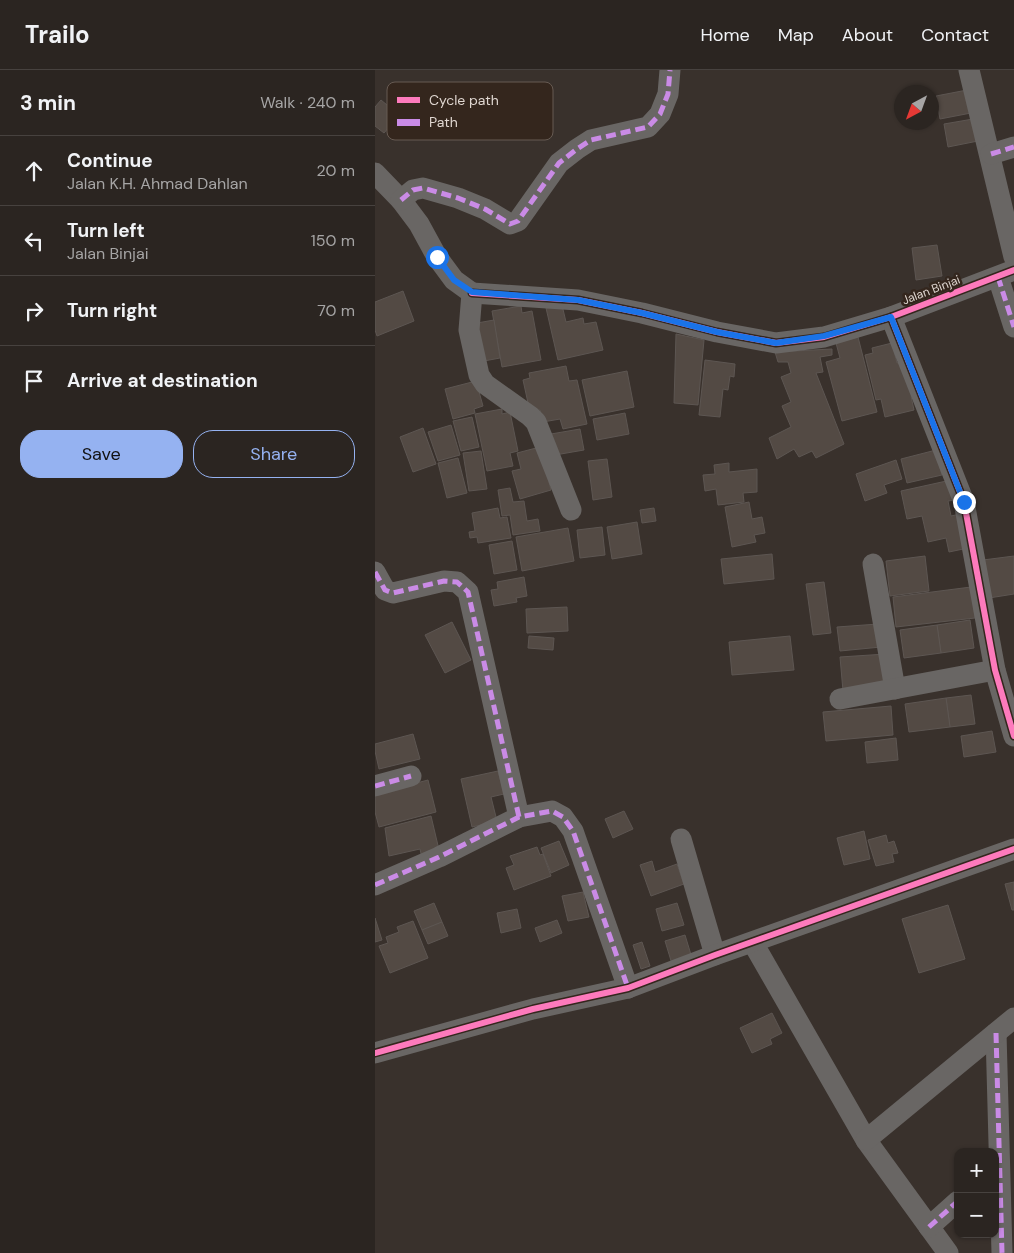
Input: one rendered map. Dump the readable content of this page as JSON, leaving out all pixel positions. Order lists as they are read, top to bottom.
{
  "streets": {
    "street": ["Jalan Binjai"]
  },
  "legend": ["Cycle path", "Path"],
  "north": "bottom left",
  "page": {
    "header": "Trailo",
    "nav": [
      "Home",
      "Map",
      "About",
      "Contact"
    ],
    "heading": ["3 min", "Walk · 240 m"],
    "list": [
      ["Continue", "Jalan K.H. Ahmad Dahlan", "20 m"],
      ["Turn left", "Jalan Binjai", "150 m"],
      ["Turn right", "70 m"],
      "Arrive at destination"
    ],
    "buttons": ["Save", "Share"],
    "map_buttons": ["+", "−"]
  }
}
